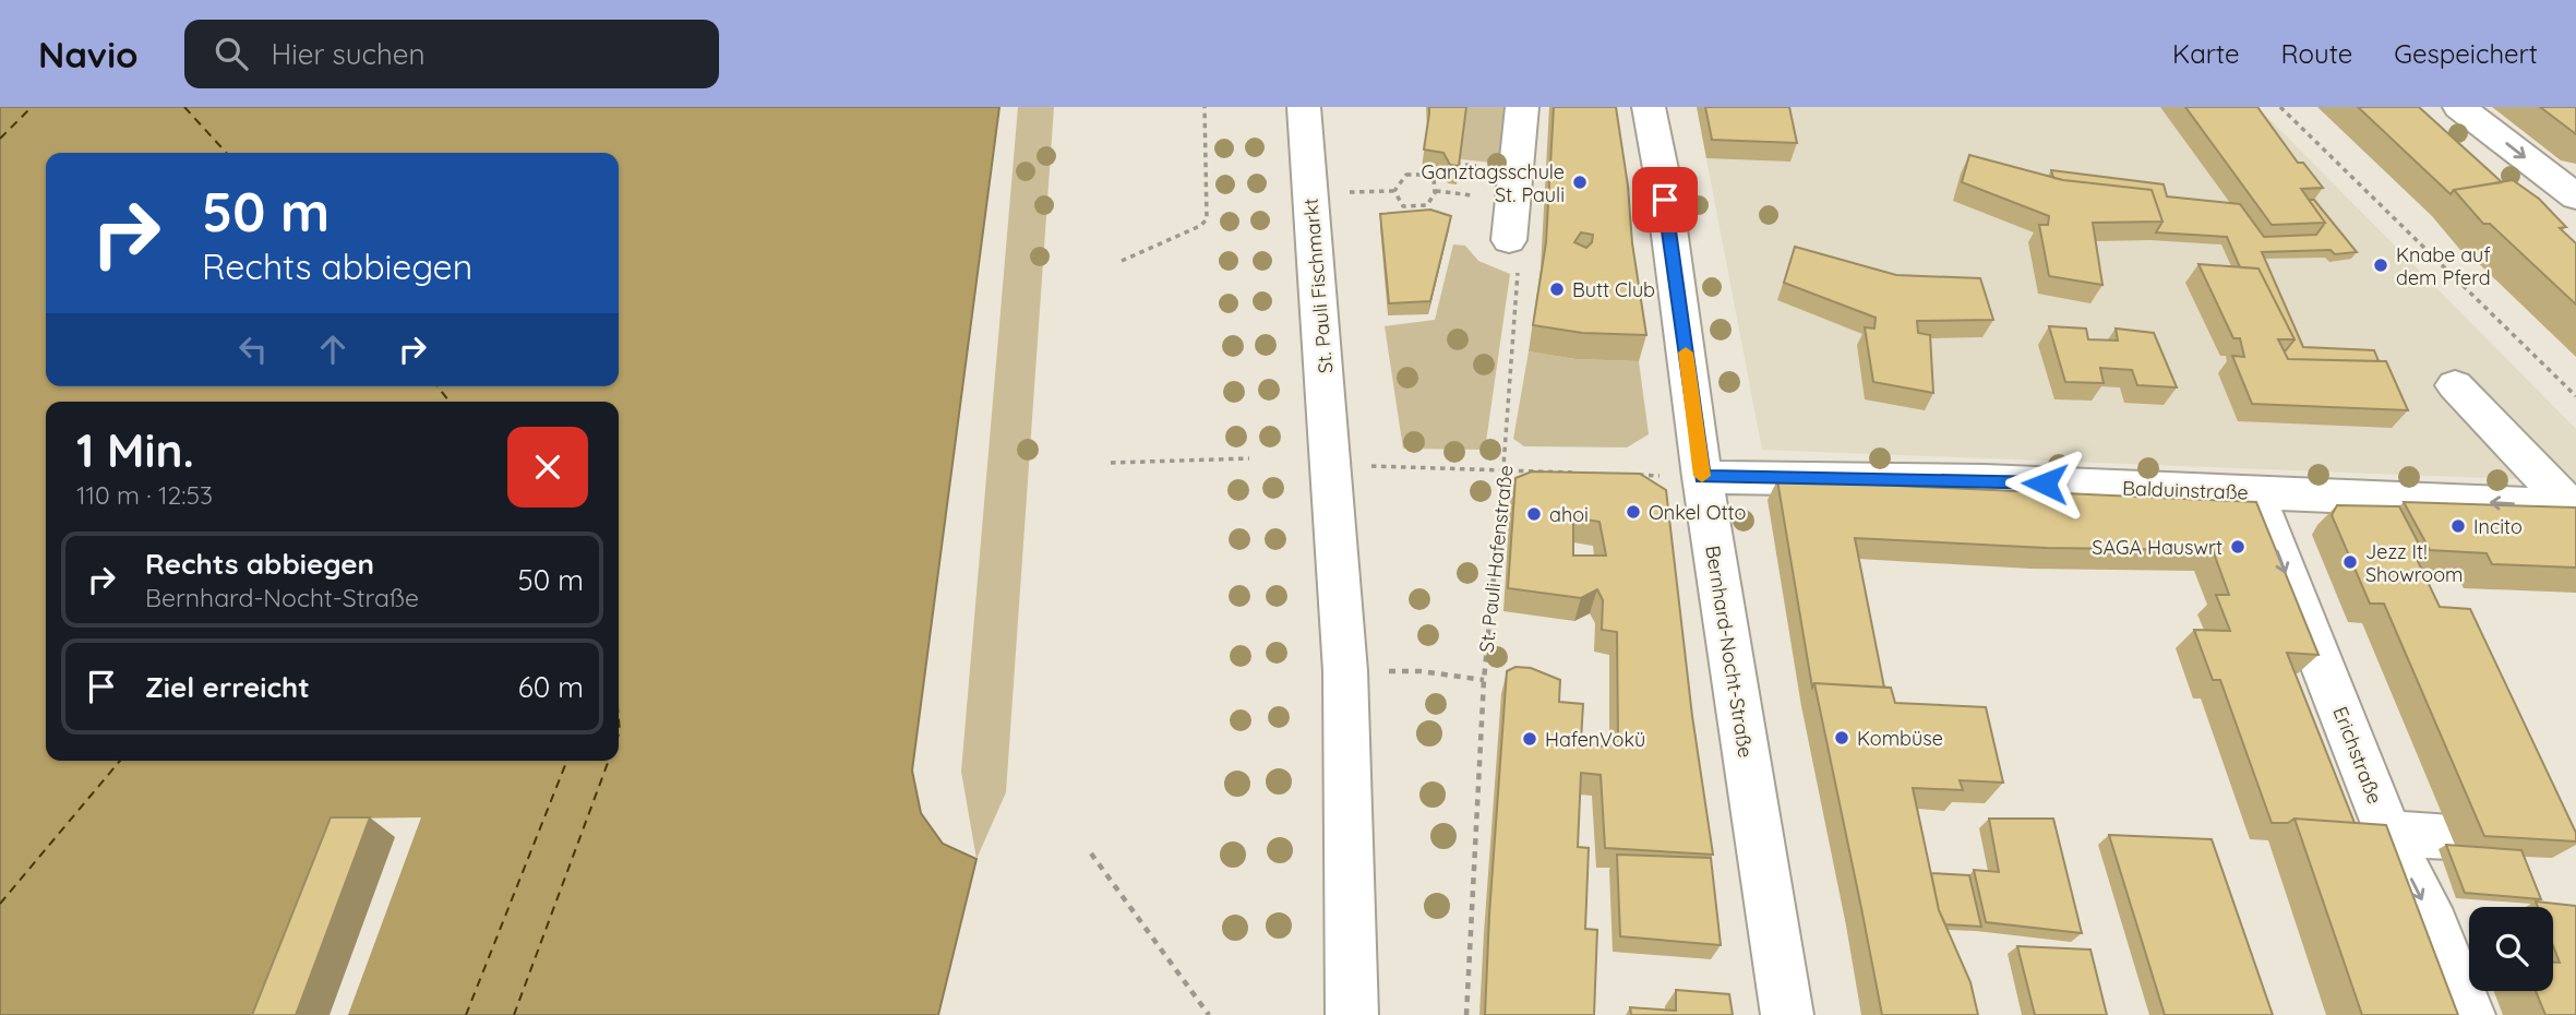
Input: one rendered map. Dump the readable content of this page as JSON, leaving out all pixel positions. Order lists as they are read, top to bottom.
{
  "streets": {
    "street": [
      "St. Pauli Fischmarkt",
      "Balduinstraße",
      "Bernhard-Nocht-Straße",
      "Erichstraße"
    ],
    "path": ["St. Pauli Hafenstraße"]
  },
  "crossings": [
    ["Balduinstraße", "Bernhard-Nocht-Straße"],
    ["Balduinstraße", "Erichstraße"]
  ],
  "one_way": ["Balduinstraße", "Erichstraße"],
  "places": [
    "Ganztagsschule St. Pauli",
    "Knabe auf dem Pferd",
    "Butt Club",
    "Onkel Otto",
    "ahoi",
    "Incito",
    "SAGA Hauswrt",
    "Jezz It! Showroom",
    "Kombüse",
    "HafenVokü"
  ],
  "page": {
    "header": "Navio",
    "search": "Hier suchen",
    "nav": ["Karte", "Route", "Gespeichert"],
    "turn": ["50 m", "Rechts abbiegen"],
    "heading": ["1 Min.", "110 m · 12:53"],
    "list": [
      {
        "name": "Rechts abbiegen",
        "note": "Bernhard-Nocht-Straße",
        "value": "50 m"
      },
      {
        "name": "Ziel erreicht",
        "value": "60 m"
      }
    ]
  }
}
